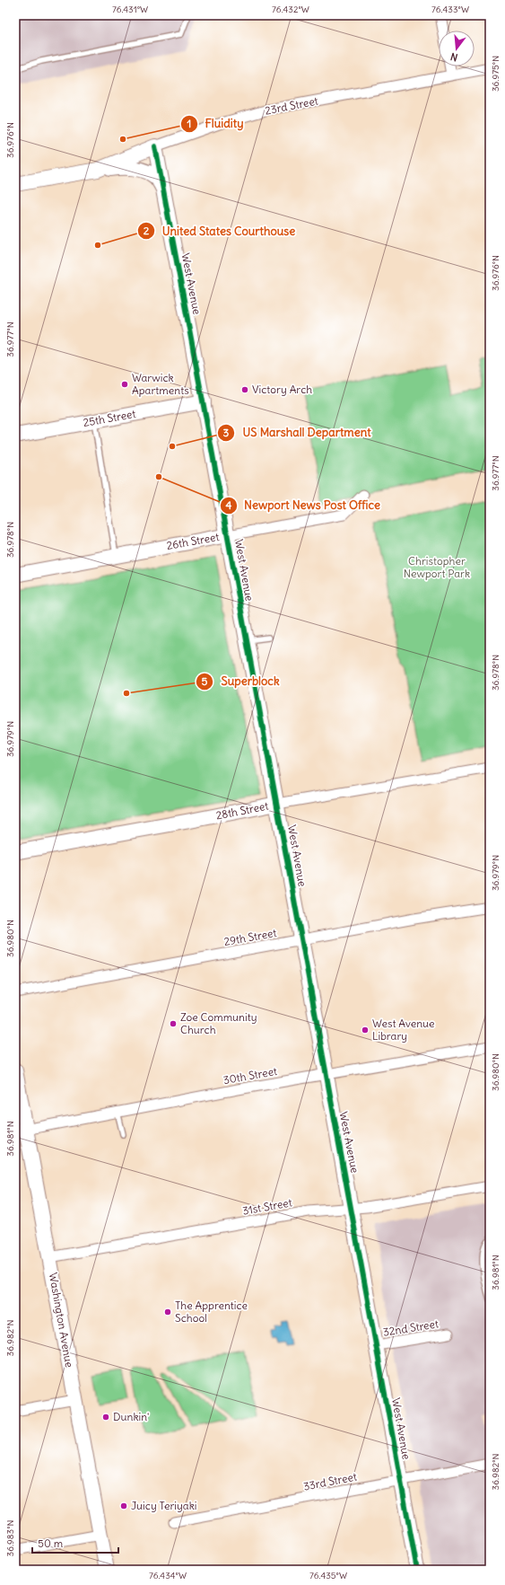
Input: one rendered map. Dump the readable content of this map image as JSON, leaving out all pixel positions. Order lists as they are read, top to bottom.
{
  "streets": {
    "street": [
      "23rd Street",
      "West Avenue",
      "25th Street",
      "26th Street",
      "28th Street",
      "29th Street",
      "30th Street",
      "31st Street",
      "Washington Avenue",
      "32nd Street",
      "33rd Street"
    ]
  },
  "crossings": [
    ["23rd Street", "West Avenue"],
    ["West Avenue", "25th Street"],
    ["West Avenue", "26th Street"],
    ["West Avenue", "28th Street"],
    ["West Avenue", "29th Street"],
    ["West Avenue", "30th Street"],
    ["West Avenue", "31st Street"],
    ["West Avenue", "32nd Street"],
    ["West Avenue", "33rd Street"],
    ["30th Street", "Washington Avenue"],
    ["31st Street", "Washington Avenue"]
  ],
  "parks": ["Christopher Newport Park"],
  "places": [
    "Fluidity",
    "United States Courthouse",
    "Warwick Apartments",
    "Victory Arch",
    "US Marshall Department",
    "Newport News Post Office",
    "Superblock",
    "Zoe Community Church",
    "West Avenue Library",
    "The Apprentice School",
    "Dunkin'",
    "Juicy Teriyaki"
  ],
  "scale_bar": "50 m",
  "north": "bottom",
  "coordinates": [
    "76.431°W",
    "76.432°W",
    "76.433°W",
    "36.975°N",
    "36.976°N",
    "36.977°N",
    "36.978°N",
    "36.979°N",
    "36.980°N",
    "36.981°N",
    "36.982°N",
    "36.983°N",
    "76.434°W",
    "76.435°W"
  ]
}
